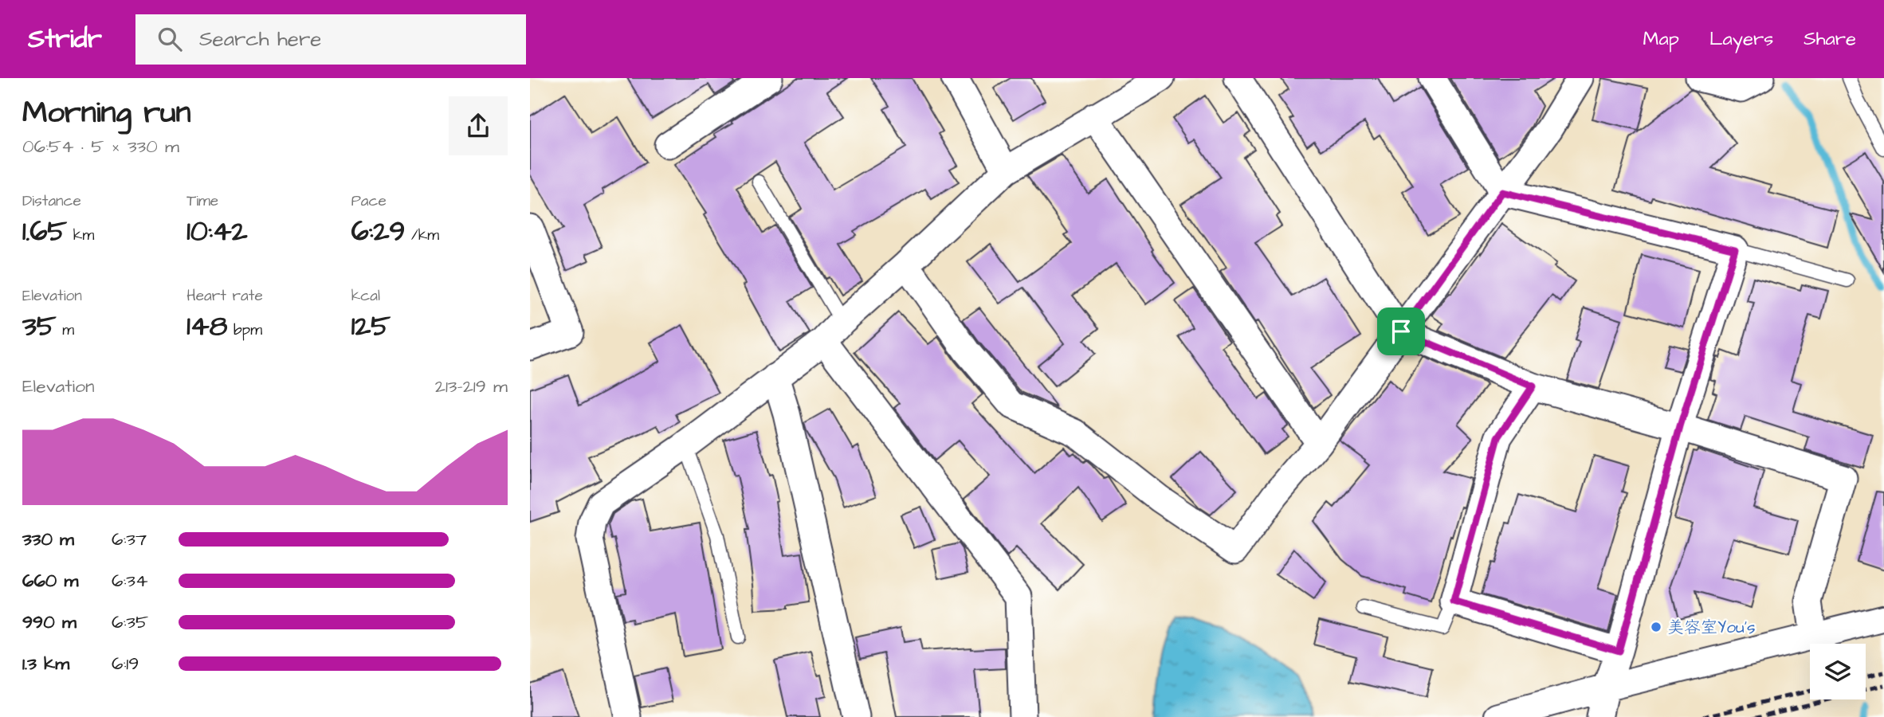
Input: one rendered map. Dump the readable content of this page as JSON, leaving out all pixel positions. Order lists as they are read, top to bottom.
{
  "places": ["美容室You's"],
  "page": {
    "header": "Stridr",
    "search": "Search here",
    "nav": ["Map", "Layers", "Share"],
    "heading": ["Morning run", "06:54 · 5 × 330 m"],
    "stats": [
      ["Distance", "1.65 km"],
      ["Time", "10:42"],
      ["Pace", "6:29 /km"],
      ["Elevation", "35 m"],
      ["Heart rate", "148 bpm"],
      ["kcal", "125"]
    ],
    "chart": ["Elevation", "213–219 m"],
    "list": [
      {
        "name": "330 m",
        "note": "6:37"
      },
      {
        "name": "660 m",
        "note": "6:34"
      },
      {
        "name": "990 m",
        "note": "6:35"
      },
      {
        "name": "1.3 km",
        "note": "6:19"
      }
    ]
  }
}
